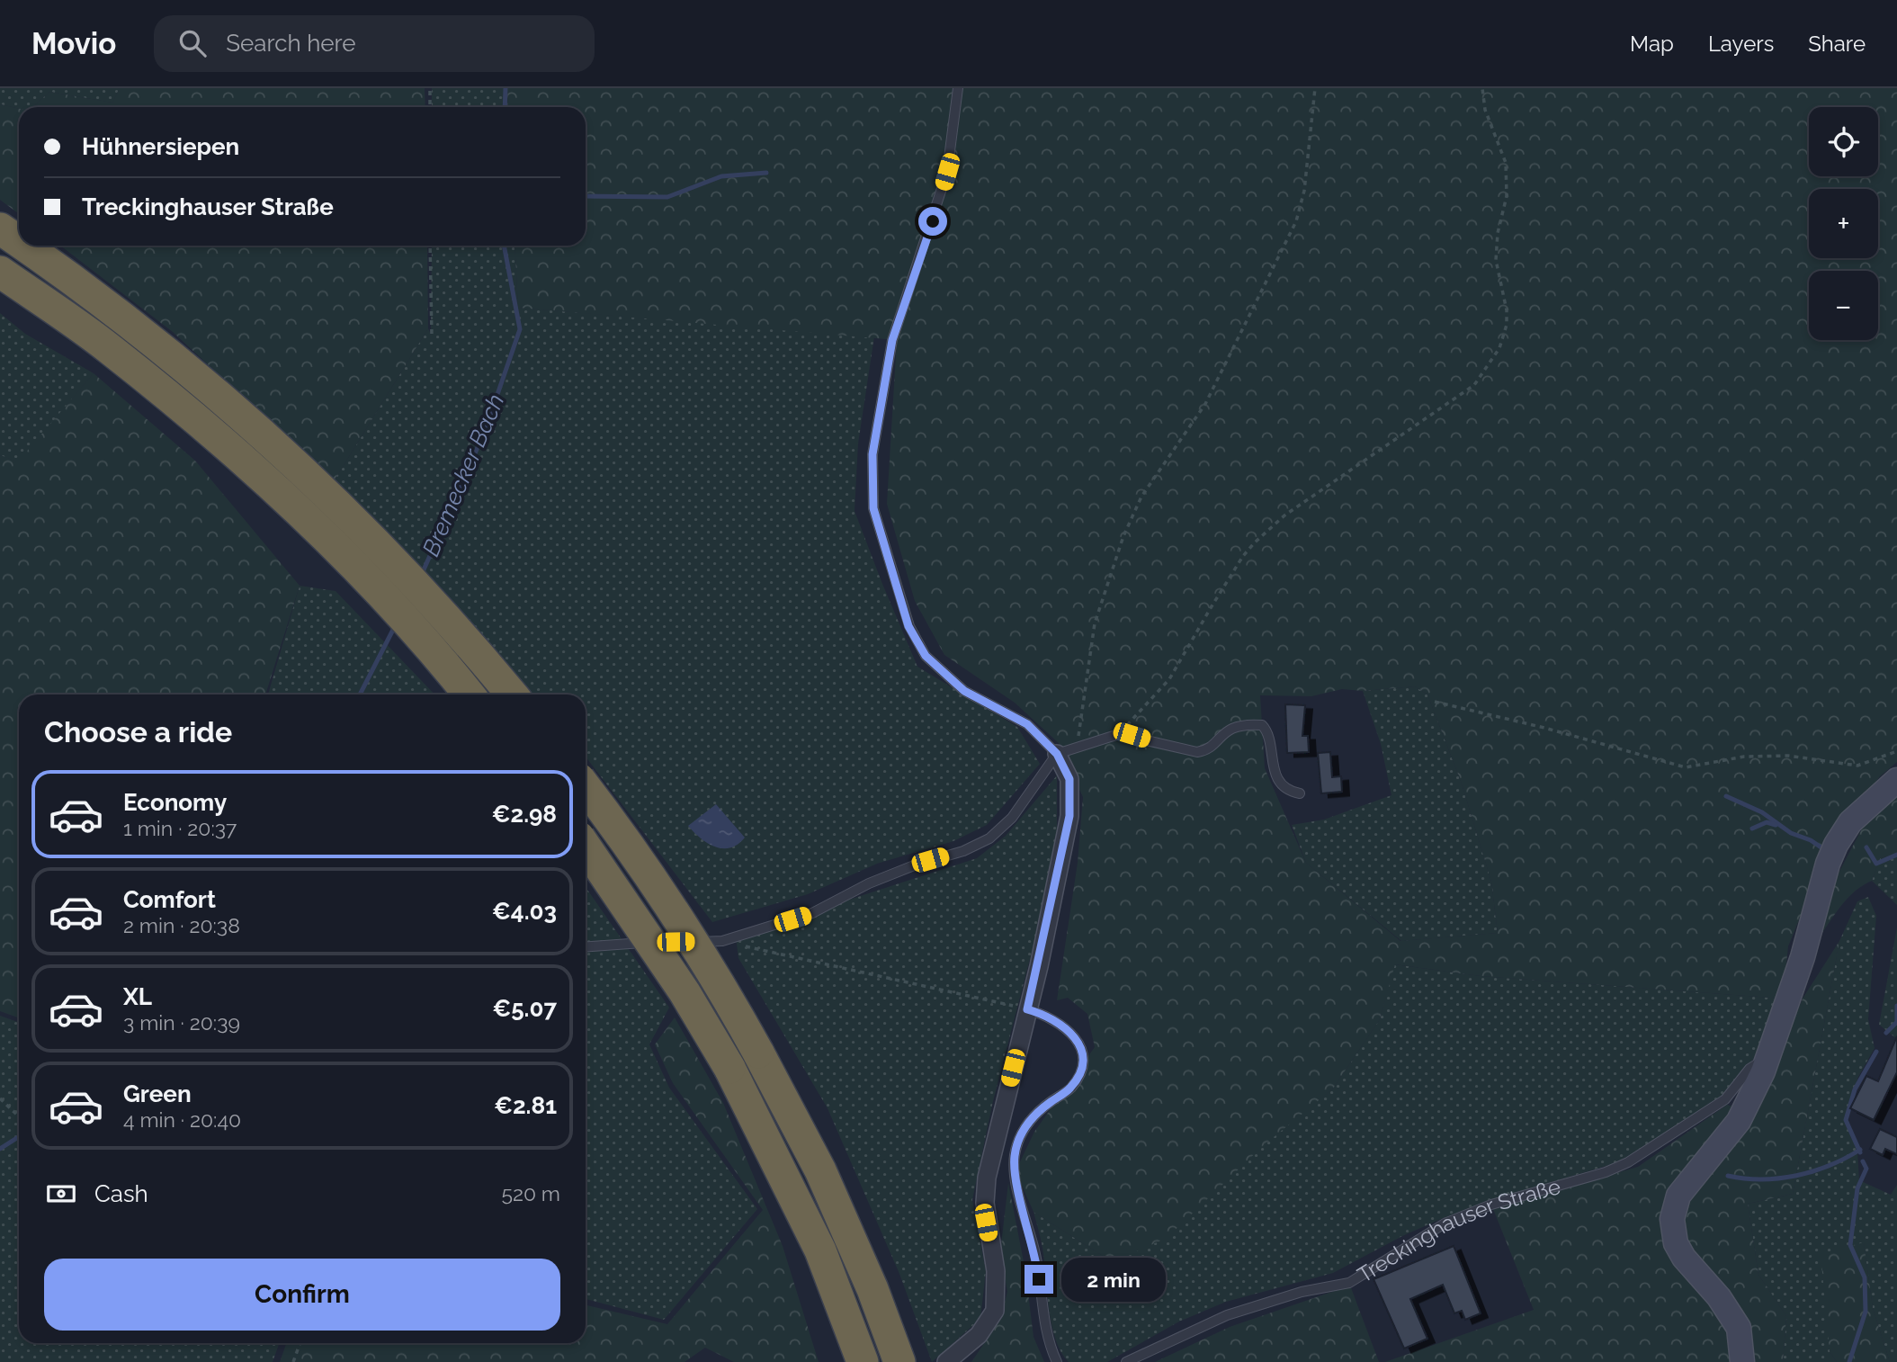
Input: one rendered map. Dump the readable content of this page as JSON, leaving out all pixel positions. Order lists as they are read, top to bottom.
{
  "streets": {
    "lane": ["Treckinghauser Straße"]
  },
  "water": ["Bremecker Bach"],
  "page": {
    "header": "Movio",
    "search": "Search here",
    "nav": ["Map", "Layers", "Share"],
    "map_buttons": ["+", "−"],
    "banner": ["Hühnersiepen", "Treckinghauser Straße"],
    "heading": "Choose a ride",
    "list": [
      {
        "name": "Economy",
        "note": "1 min · 20:37",
        "value": "€2.98"
      },
      {
        "name": "Comfort",
        "note": "2 min · 20:38",
        "value": "€4.03"
      },
      {
        "name": "XL",
        "note": "3 min · 20:39",
        "value": "€5.07"
      },
      {
        "name": "Green",
        "note": "4 min · 20:40",
        "value": "€2.81"
      }
    ],
    "pay": ["Cash", "520 m"],
    "buttons": "Confirm",
    "bubble": "2 min"
  }
}
